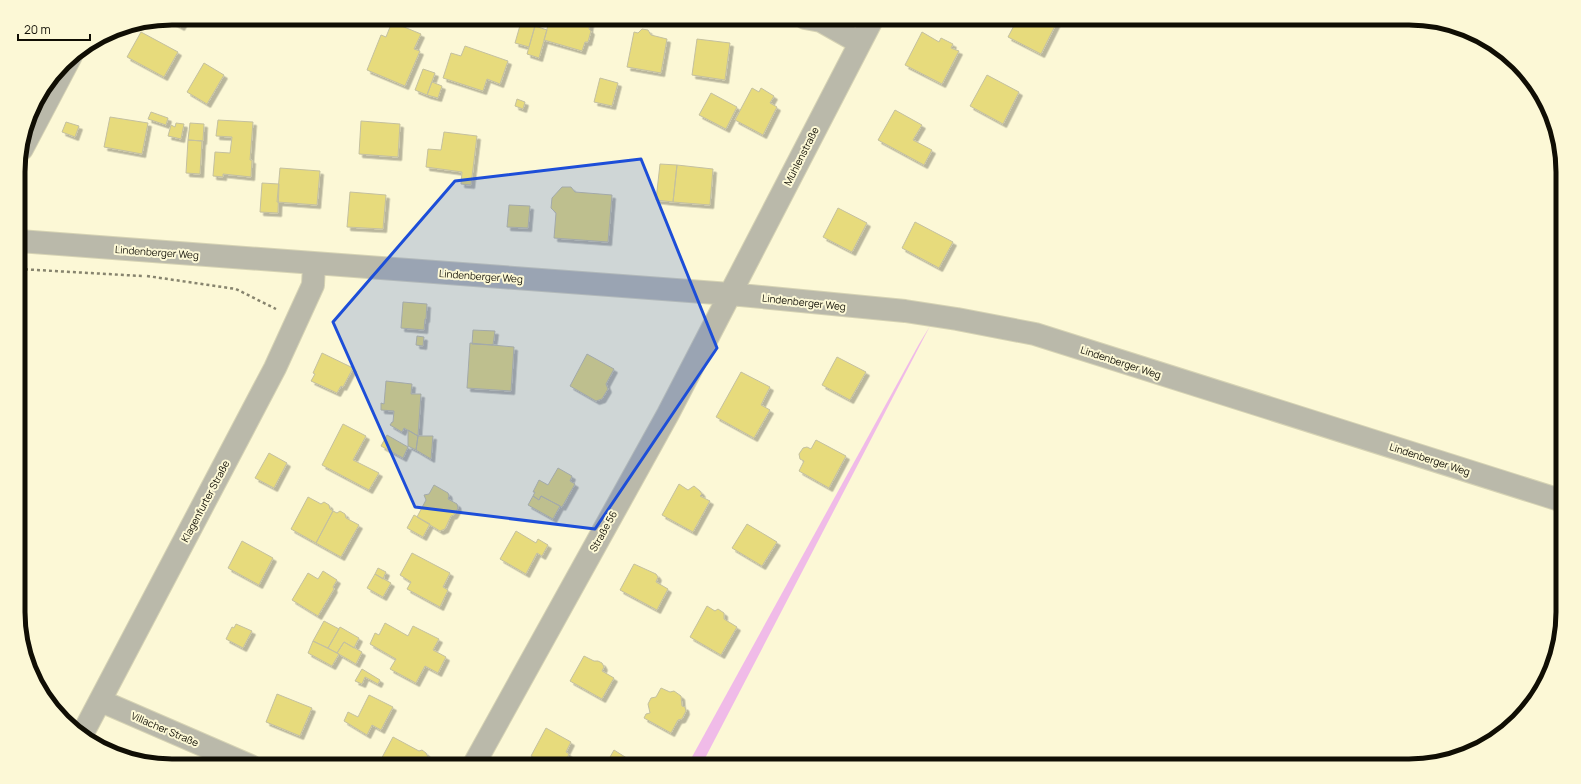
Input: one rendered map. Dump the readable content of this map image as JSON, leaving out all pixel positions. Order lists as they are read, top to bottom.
{
  "streets": {
    "street": [
      "Mühlenstraße",
      "Lindenberger Weg",
      "Klagenfurter Straße",
      "Straße 56",
      "Villacher Straße"
    ]
  },
  "crossings": [
    ["Mühlenstraße", "Lindenberger Weg"],
    ["Mühlenstraße", "Straße 56"],
    ["Lindenberger Weg", "Klagenfurter Straße"],
    ["Lindenberger Weg", "Straße 56"],
    ["Klagenfurter Straße", "Villacher Straße"]
  ],
  "scale_bar": "20 m"
}
